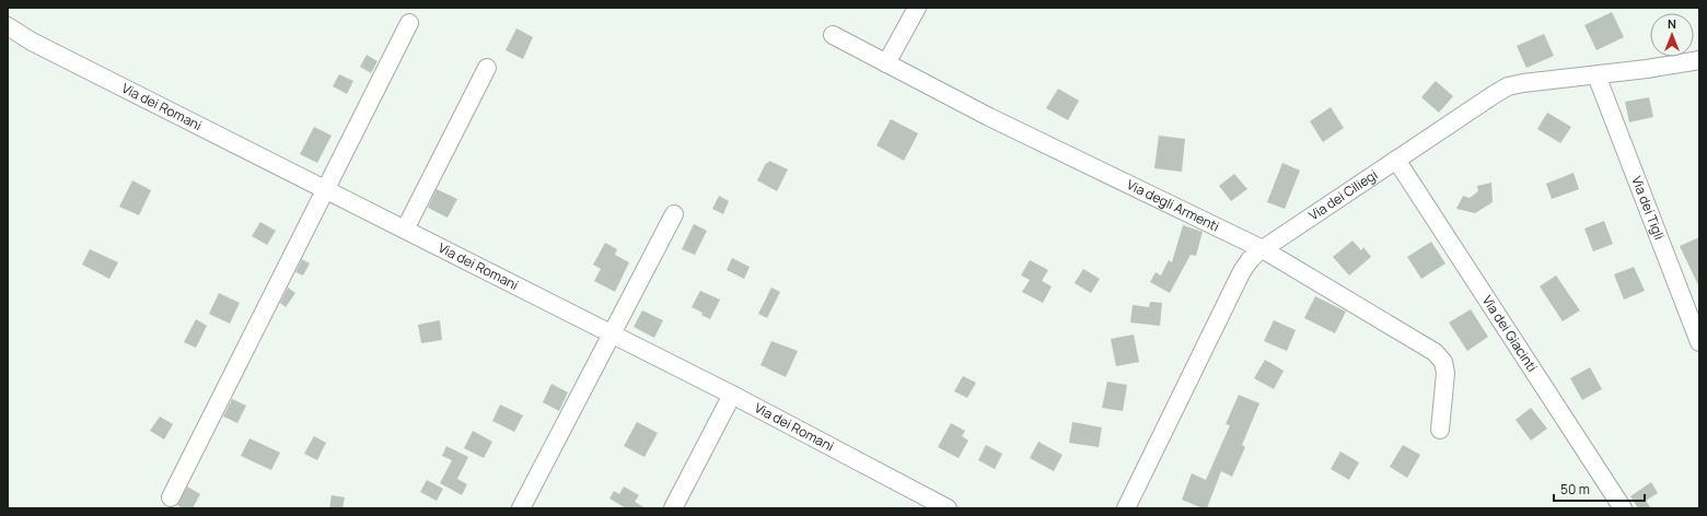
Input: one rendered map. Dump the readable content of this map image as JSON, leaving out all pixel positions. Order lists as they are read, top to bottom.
{
  "streets": {
    "street": [
      "Via dei Romani",
      "Via dei Ciliegi",
      "Via degli Armenti",
      "Via dei Tigli",
      "Via dei Giacinti"
    ]
  },
  "crossings": [
    ["Via dei Ciliegi", "Via degli Armenti"],
    ["Via dei Ciliegi", "Via dei Tigli"],
    ["Via dei Ciliegi", "Via dei Giacinti"]
  ],
  "scale_bar": "50 m",
  "north": "top"
}
